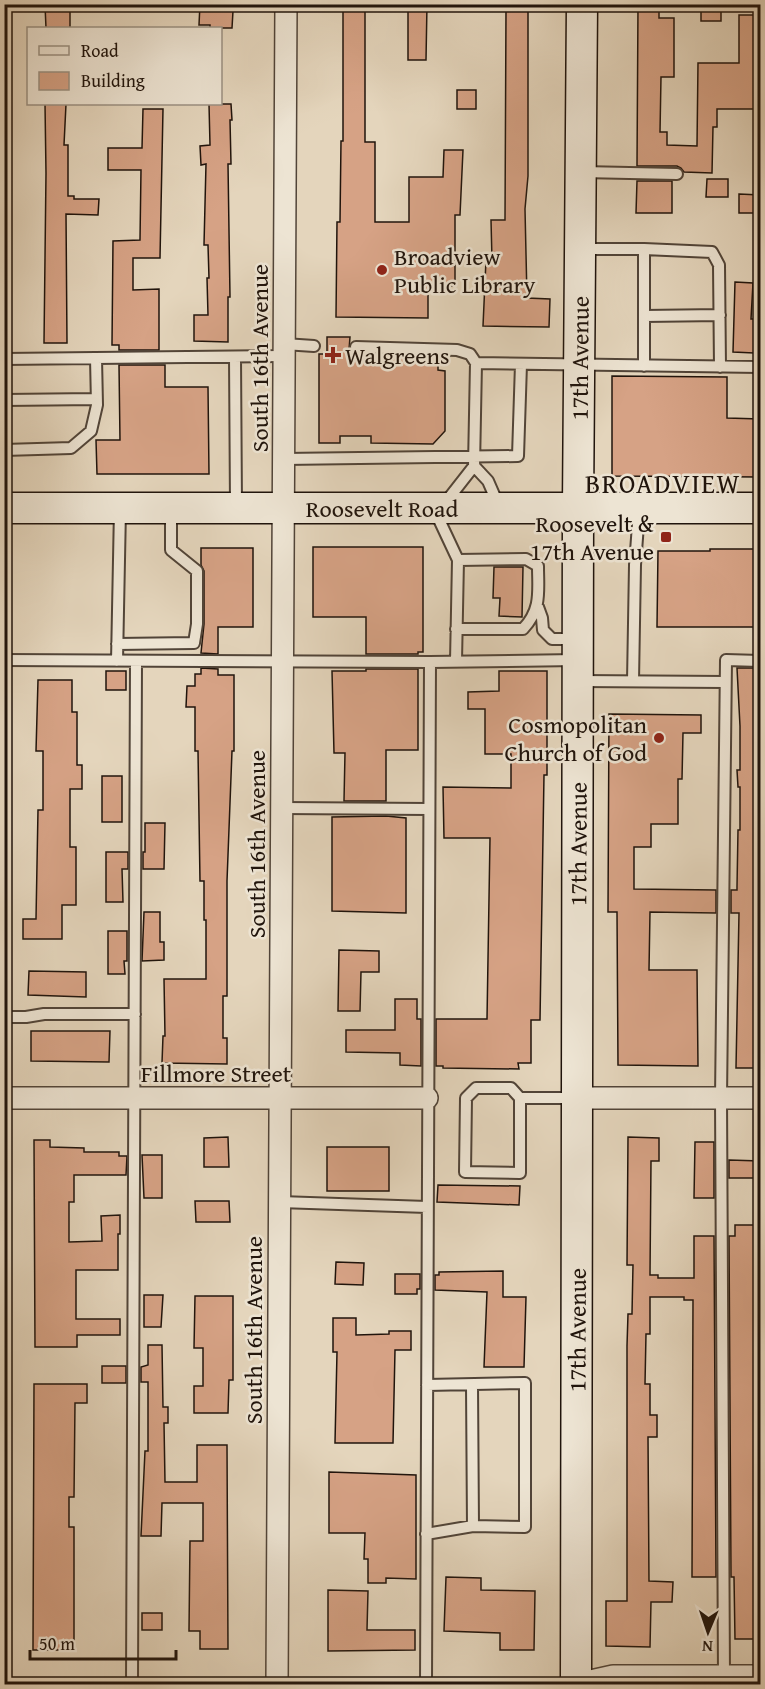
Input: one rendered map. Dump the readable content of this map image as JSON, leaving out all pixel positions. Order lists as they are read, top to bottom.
{
  "streets": {
    "street": [
      "South 16th Avenue",
      "17th Avenue",
      "Roosevelt Road",
      "Fillmore Street"
    ]
  },
  "crossings": [
    ["South 16th Avenue", "Roosevelt Road"],
    ["South 16th Avenue", "Fillmore Street"],
    ["17th Avenue", "Roosevelt Road"]
  ],
  "districts": ["BROADVIEW"],
  "places": {
    "other": ["Broadview Public Library", "Cosmopolitan Church of God"],
    "health": ["Walgreens"],
    "transit": ["Roosevelt & 17th Avenue"]
  },
  "legend": ["Road", "Building"],
  "scale_bar": "50 m",
  "north": "bottom"
}
